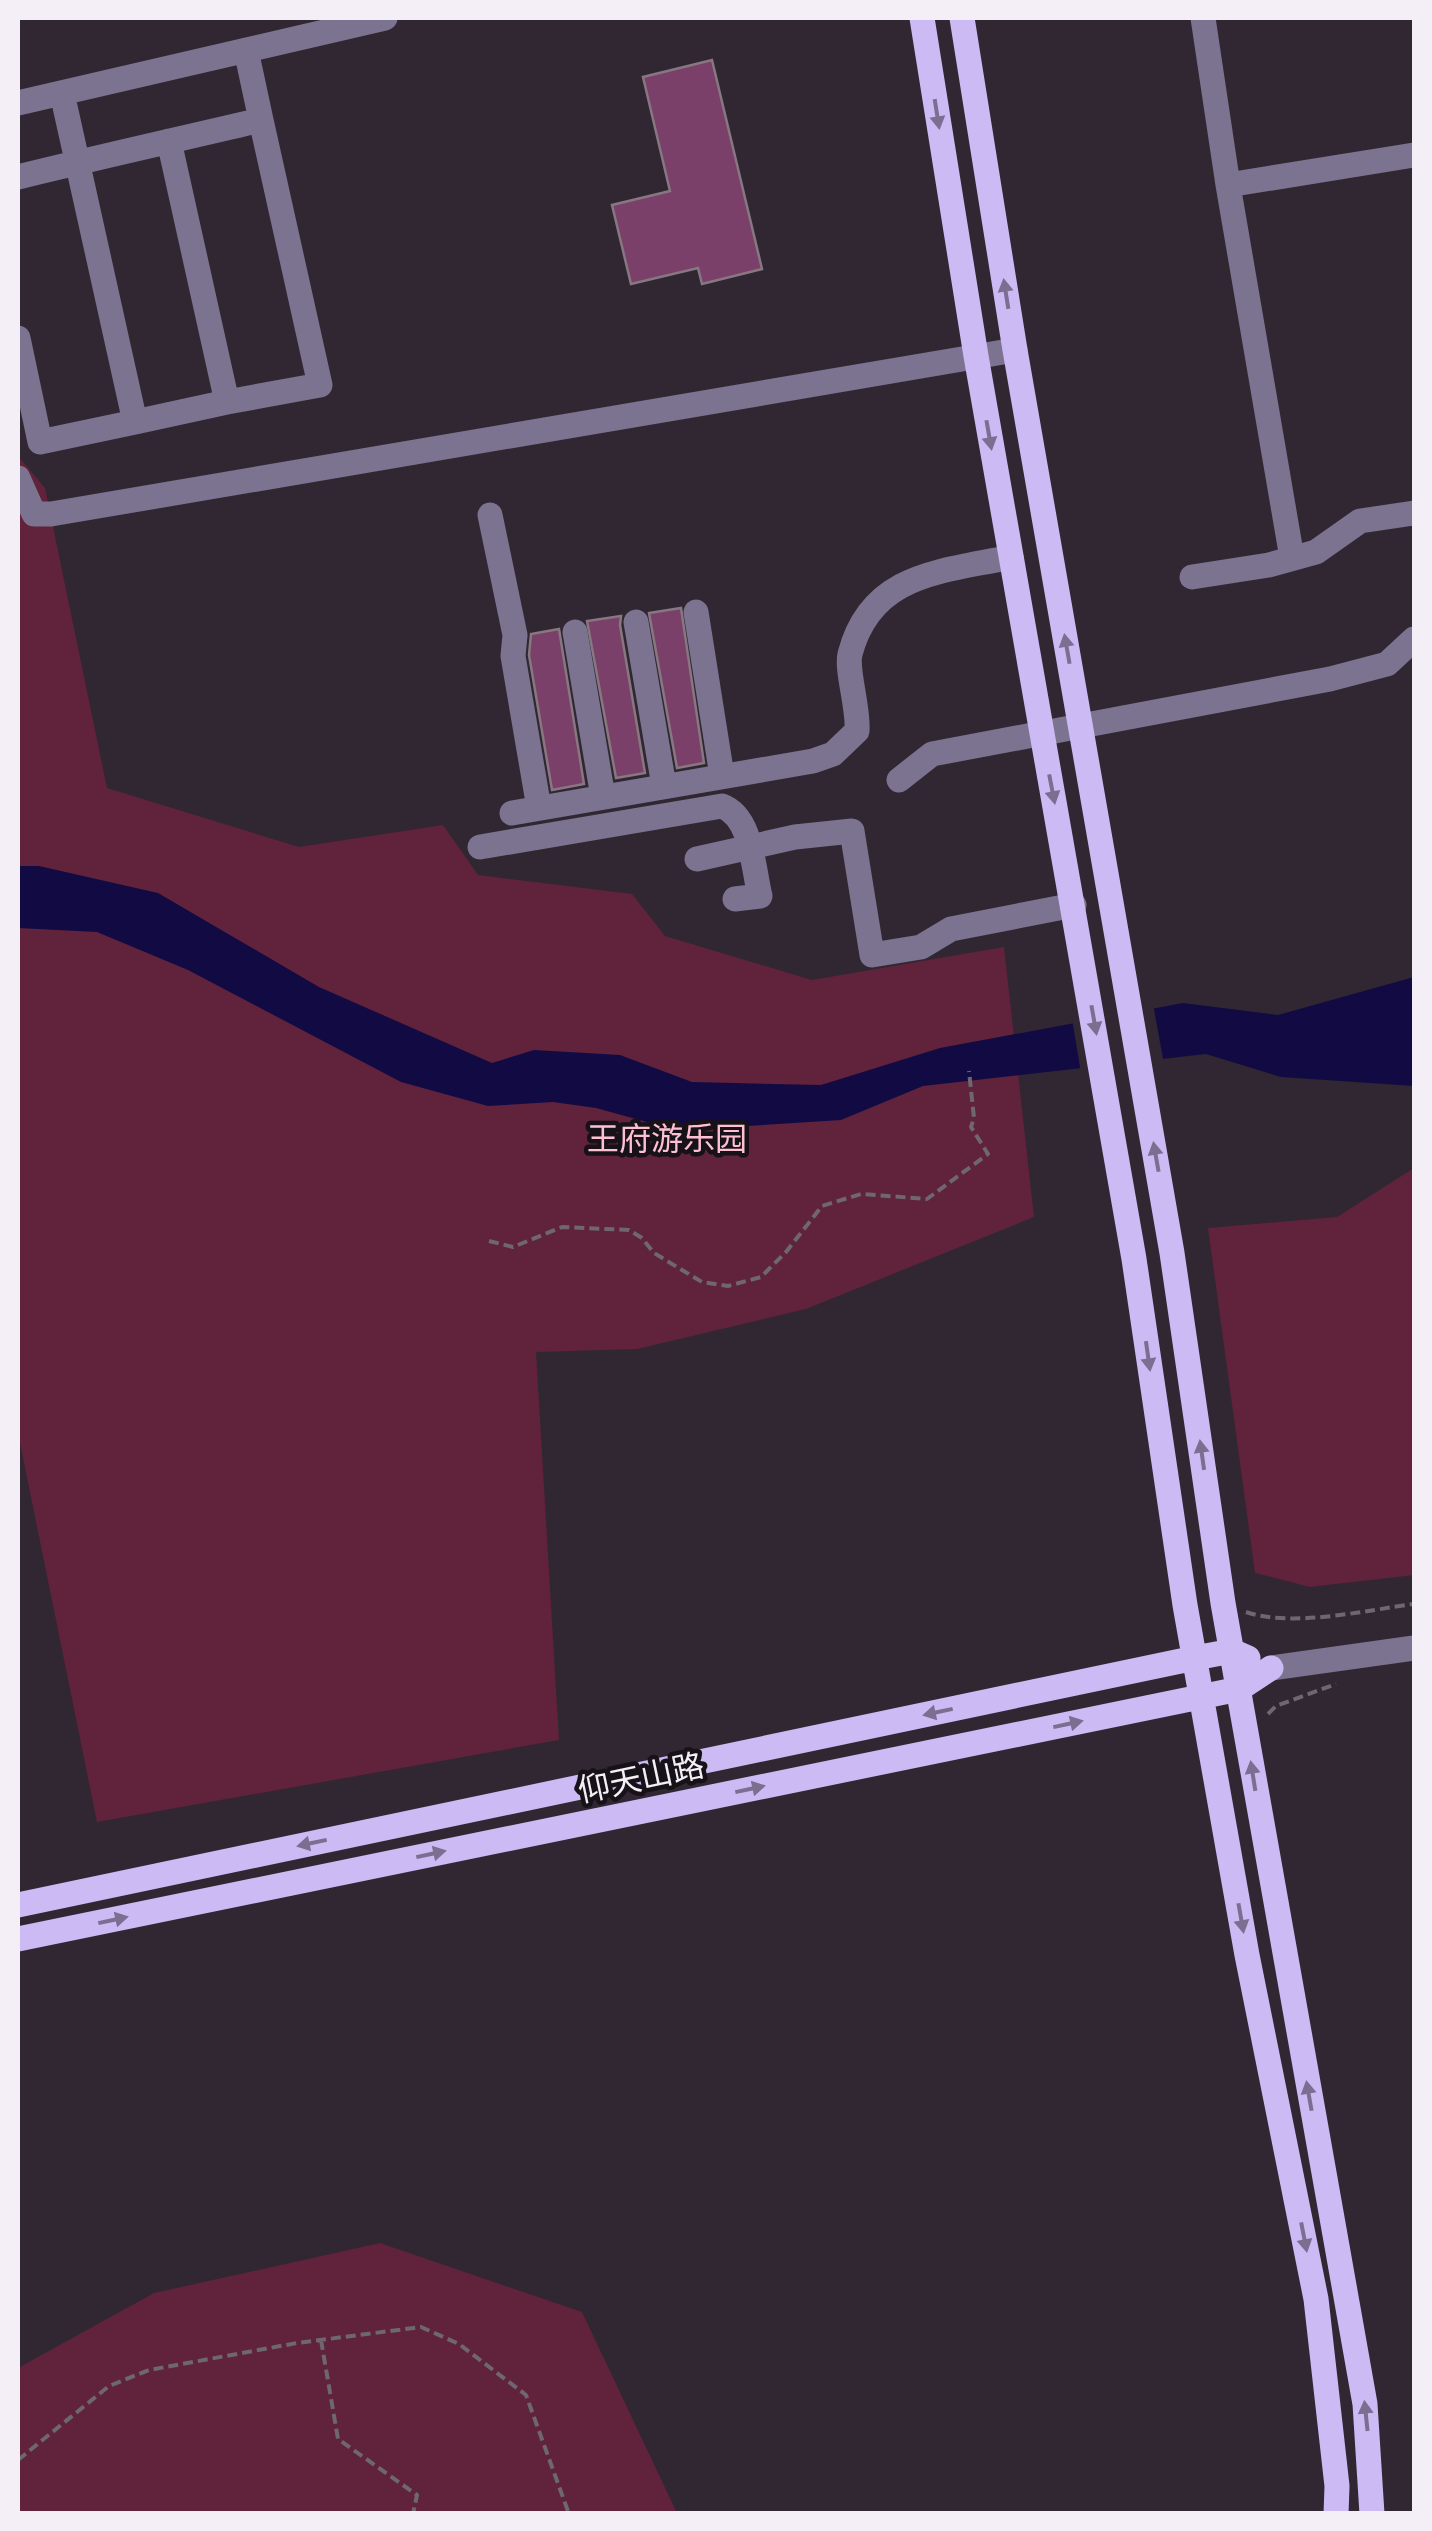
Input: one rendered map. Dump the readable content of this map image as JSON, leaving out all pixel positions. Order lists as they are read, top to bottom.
{
  "streets": {
    "main road": ["仰天山路"]
  },
  "parks": ["王府游乐园"]
}
